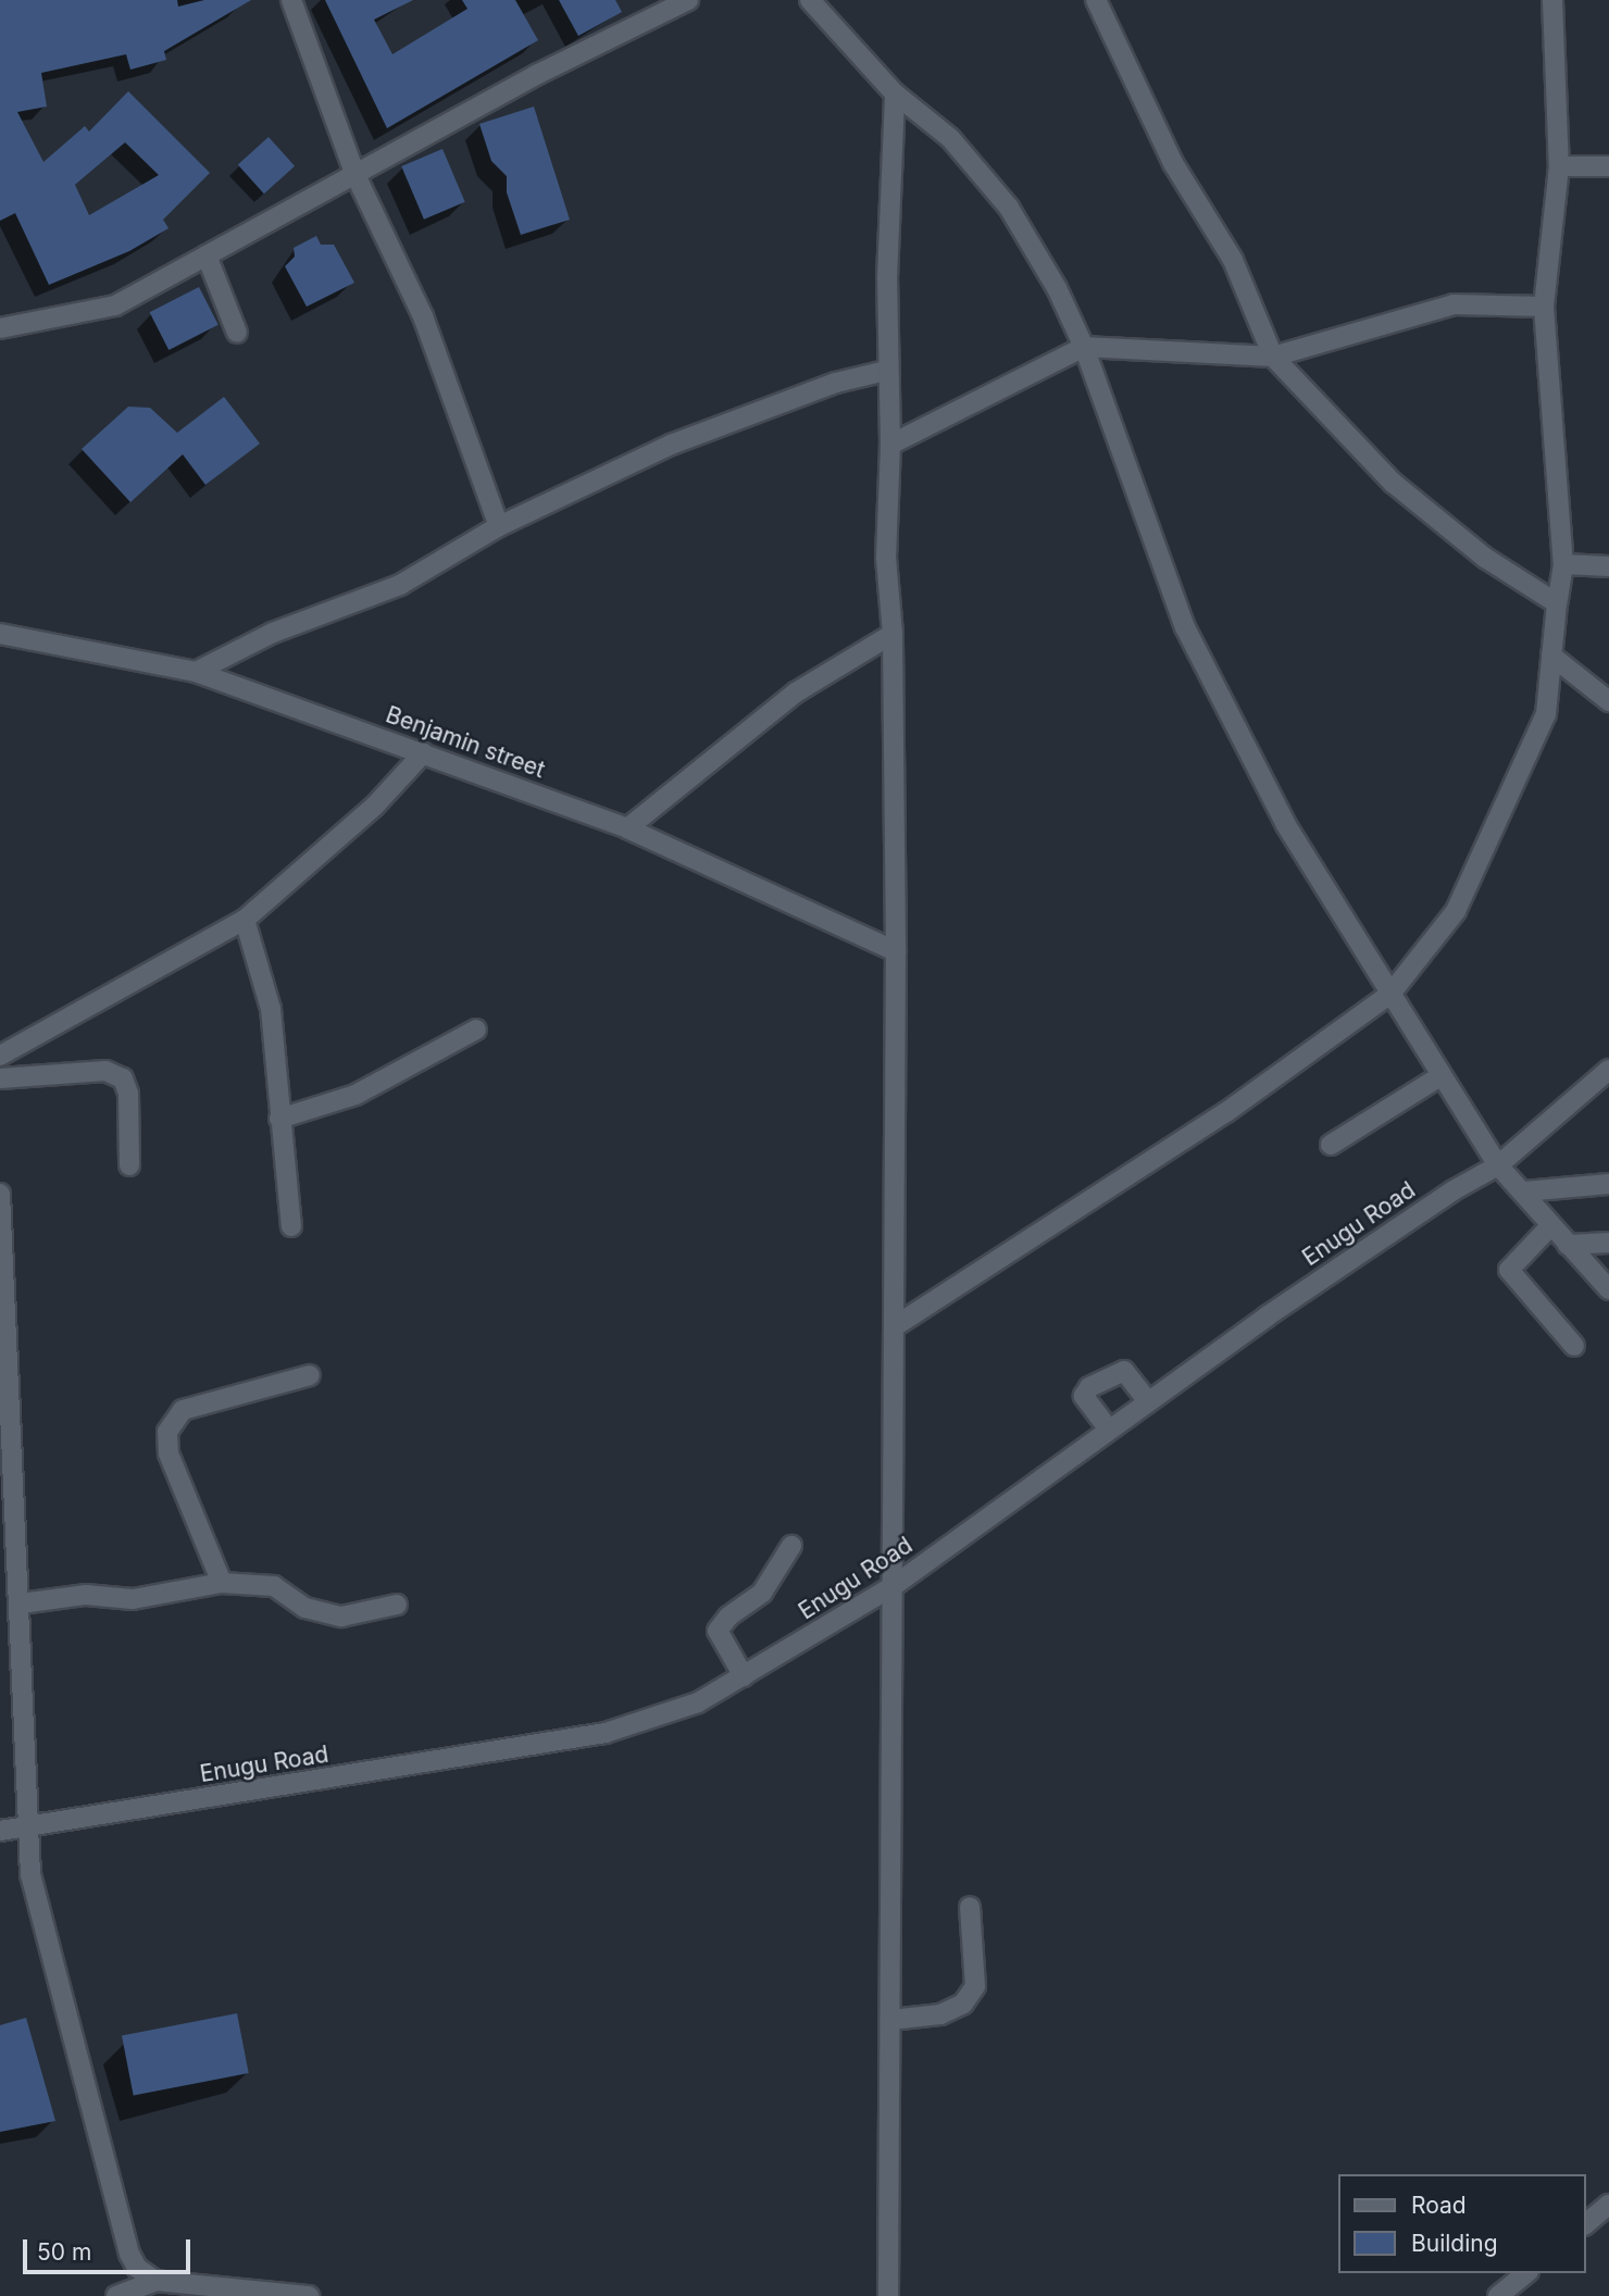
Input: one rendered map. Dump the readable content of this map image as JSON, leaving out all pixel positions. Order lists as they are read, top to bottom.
{
  "streets": {
    "street": ["Benjamin street", "Enugu Road"]
  },
  "legend": ["Road", "Building"],
  "scale_bar": "50 m"
}
